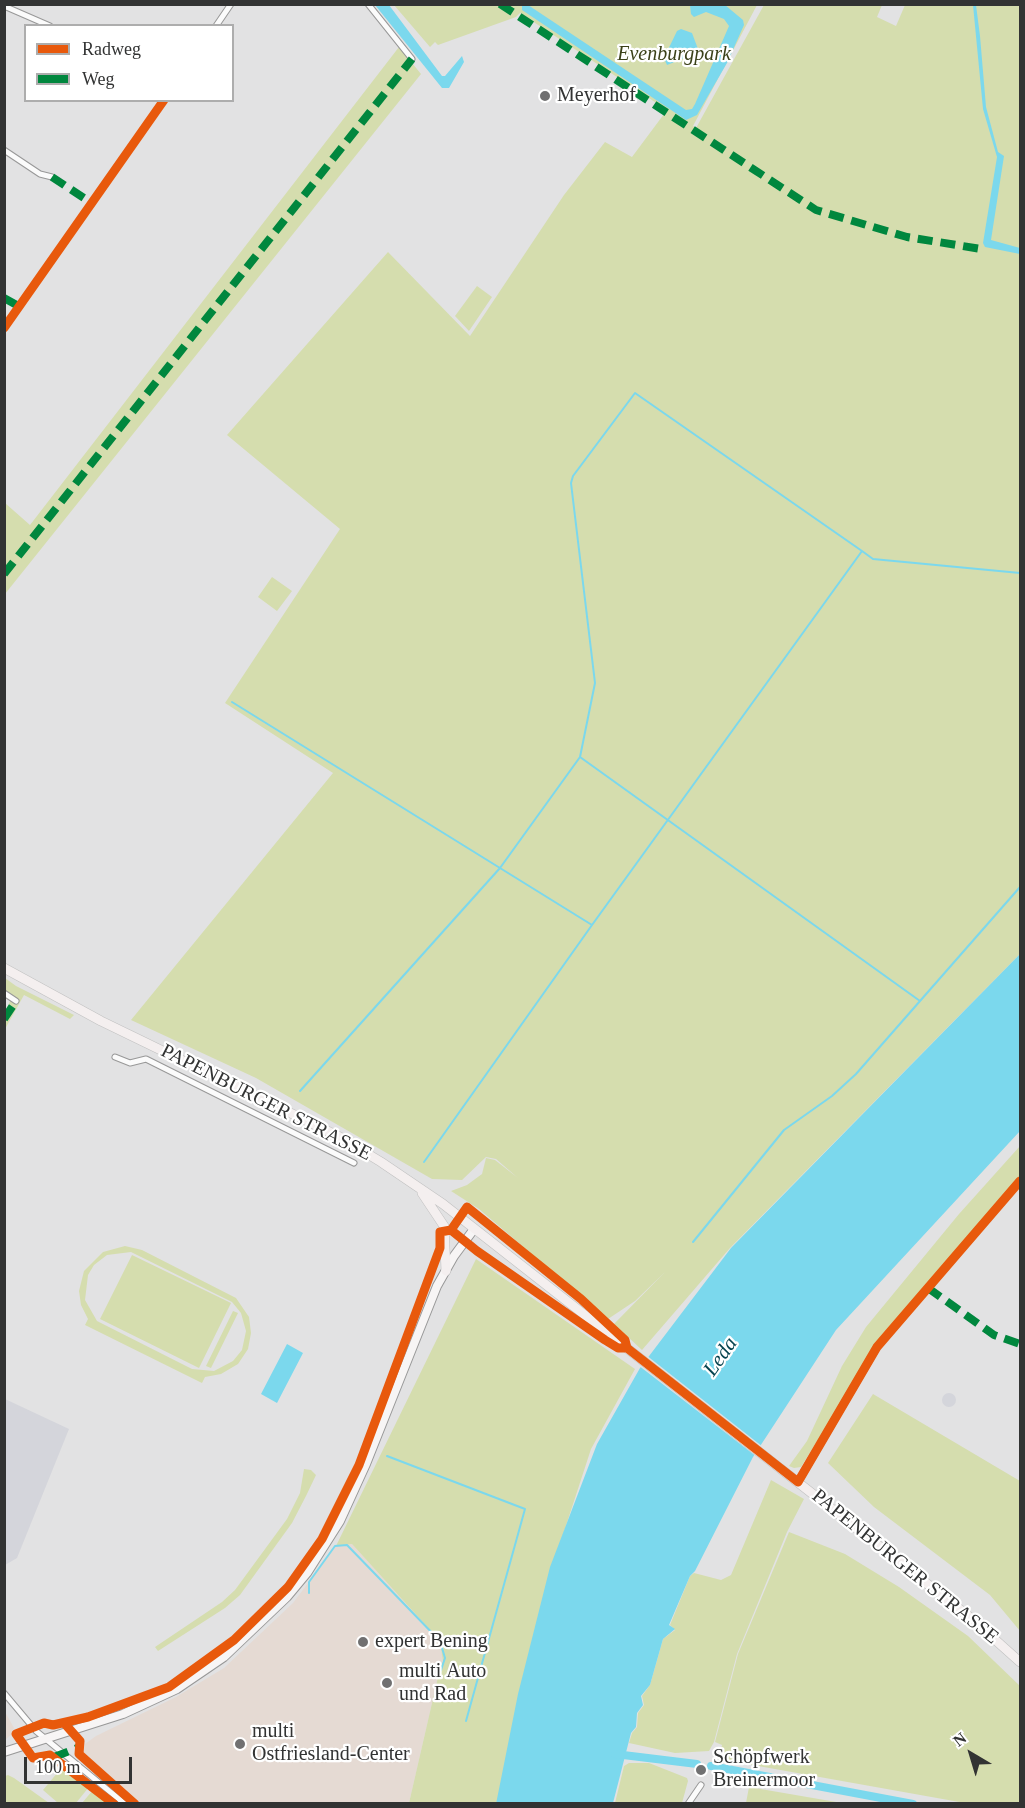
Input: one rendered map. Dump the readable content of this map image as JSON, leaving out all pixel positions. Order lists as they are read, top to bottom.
{
  "streets": {
    "main road": ["PAPENBURGER STRASSE"]
  },
  "water": ["Leda"],
  "parks": ["Evenburgpark"],
  "places": [
    "Meyerhof",
    "expert Bening",
    "multi Auto und Rad",
    "multi Ostfriesland-Center",
    "Schöpfwerk Breinermoor"
  ],
  "legend": ["Radweg", "Weg"],
  "scale_bar": "100 m",
  "north": "top left"
}
